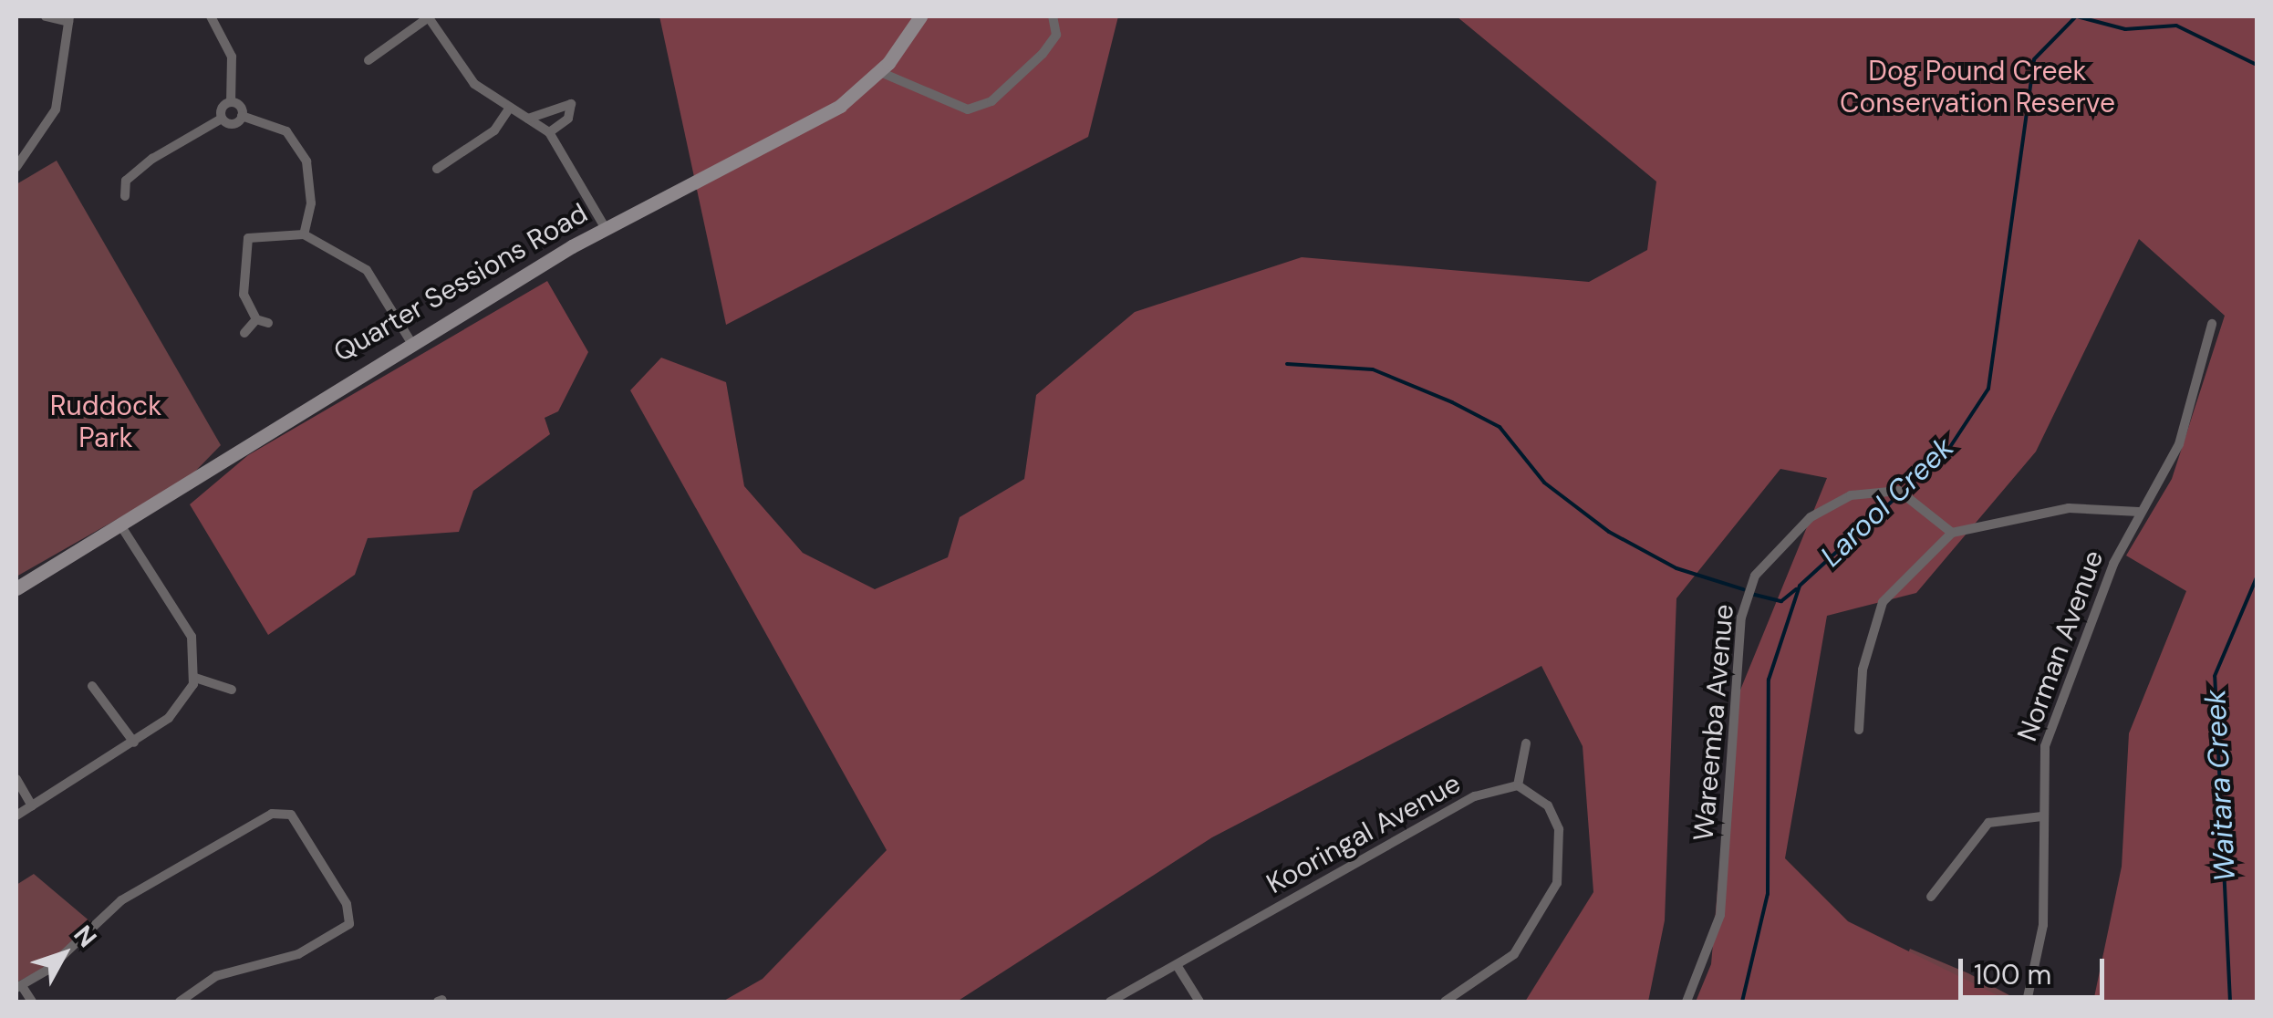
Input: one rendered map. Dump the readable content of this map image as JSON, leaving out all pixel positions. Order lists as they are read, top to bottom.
{
  "streets": {
    "main road": ["Quarter Sessions Road"],
    "street": ["Norman Avenue", "Wareemba Avenue", "Kooringal Avenue"]
  },
  "water": ["Larool Creek", "Waitara Creek"],
  "parks": ["Dog Pound Creek Conservation Reserve", "Ruddock Park"],
  "scale_bar": "100 m",
  "north": "top right"
}
